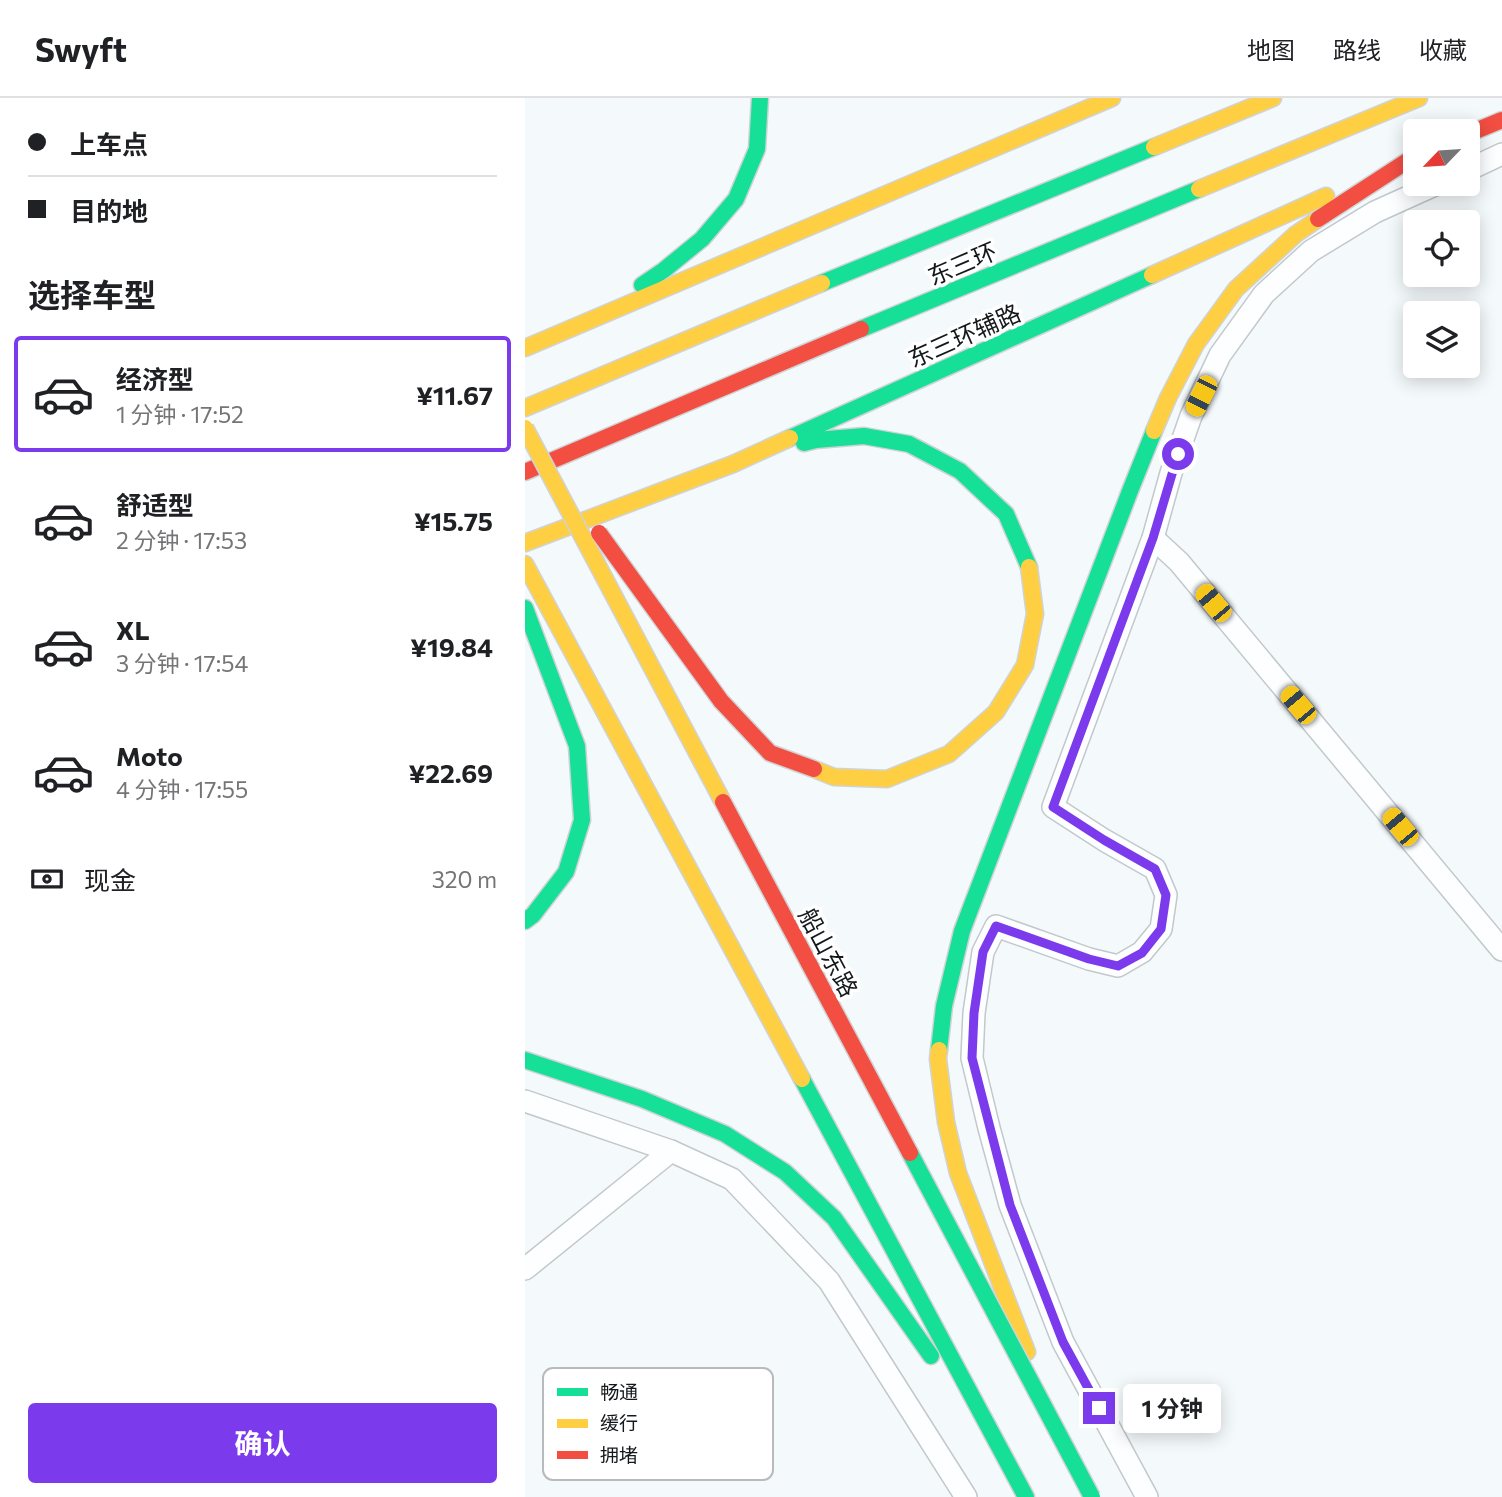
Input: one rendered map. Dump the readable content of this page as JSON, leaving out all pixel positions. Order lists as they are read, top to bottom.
{
  "streets": {
    "main road": ["东三环", "东三环辅路", "船山东路"]
  },
  "legend": ["畅通", "缓行", "拥堵"],
  "north": "bottom left",
  "page": {
    "header": "Swyft",
    "nav": ["地图", "路线", "收藏"],
    "banner": ["上车点", "目的地"],
    "heading": "选择车型",
    "list": [
      {
        "name": "经济型",
        "note": "1 分钟 · 17:52",
        "value": "¥11.67"
      },
      {
        "name": "舒适型",
        "note": "2 分钟 · 17:53",
        "value": "¥15.75"
      },
      {
        "name": "XL",
        "note": "3 分钟 · 17:54",
        "value": "¥19.84"
      },
      {
        "name": "Moto",
        "note": "4 分钟 · 17:55",
        "value": "¥22.69"
      }
    ],
    "pay": ["现金", "320 m"],
    "bubble": "1 分钟",
    "buttons": "确认"
  }
}
